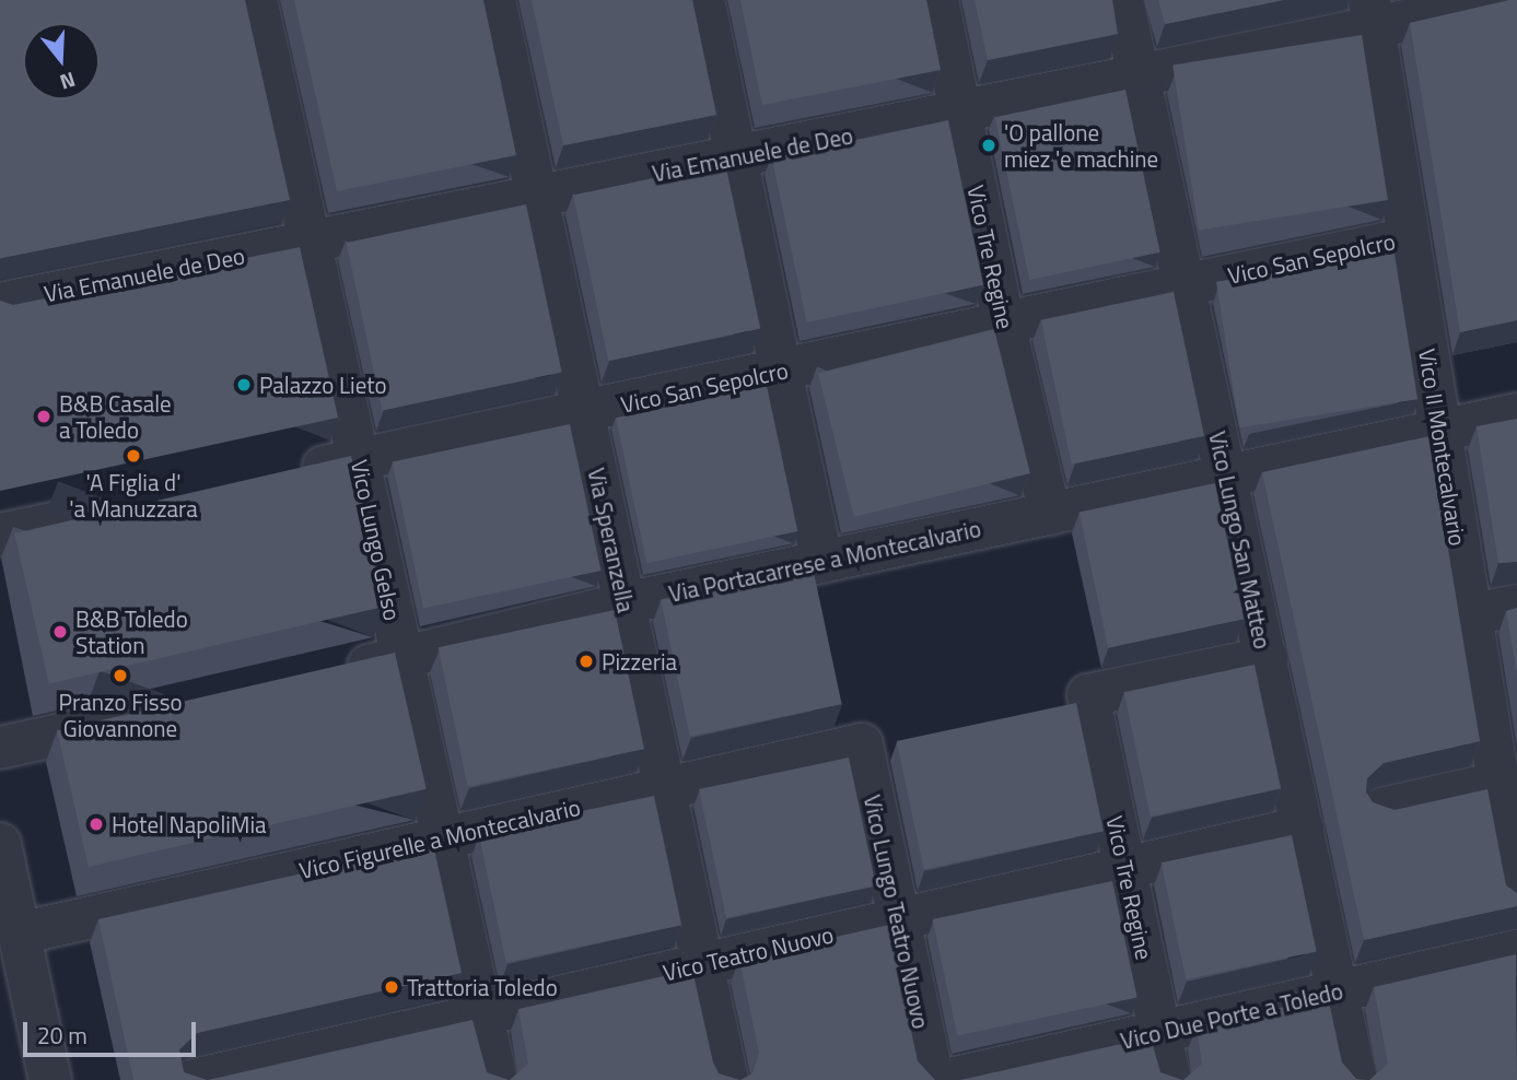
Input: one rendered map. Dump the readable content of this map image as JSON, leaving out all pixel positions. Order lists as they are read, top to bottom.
{
  "streets": {
    "street": [
      "Via Emanuele de Deo",
      "Vico Tre Regine",
      "Vico San Sepolcro",
      "Vico II Montecalvario",
      "Vico Lungo Gelso",
      "Via Speranzella",
      "Vico Lungo San Matteo",
      "Via Portacarrese a Montecalvario",
      "Vico Figurelle a Montecalvario",
      "Vico Lungo Teatro Nuovo",
      "Vico Teatro Nuovo",
      "Vico Due Porte a Toledo"
    ]
  },
  "crossings": [
    ["Via Emanuele de Deo", "Vico Tre Regine"],
    ["Via Emanuele de Deo", "Vico II Montecalvario"],
    ["Via Emanuele de Deo", "Vico Lungo Gelso"],
    ["Via Emanuele de Deo", "Via Speranzella"],
    ["Via Emanuele de Deo", "Vico Lungo San Matteo"],
    ["Vico Tre Regine", "Vico San Sepolcro"],
    ["Vico Tre Regine", "Vico Lungo San Matteo"],
    ["Vico Tre Regine", "Via Portacarrese a Montecalvario"],
    ["Vico Tre Regine", "Vico Teatro Nuovo"],
    ["Vico Tre Regine", "Vico Due Porte a Toledo"],
    ["Vico San Sepolcro", "Vico II Montecalvario"],
    ["Vico San Sepolcro", "Vico Lungo Gelso"],
    ["Vico San Sepolcro", "Via Speranzella"],
    ["Vico San Sepolcro", "Vico Lungo San Matteo"],
    ["Vico II Montecalvario", "Via Portacarrese a Montecalvario"],
    ["Vico Lungo Gelso", "Via Portacarrese a Montecalvario"],
    ["Vico Lungo Gelso", "Vico Figurelle a Montecalvario"],
    ["Vico Lungo Gelso", "Vico Teatro Nuovo"],
    ["Via Speranzella", "Via Portacarrese a Montecalvario"],
    ["Via Speranzella", "Vico Figurelle a Montecalvario"],
    ["Via Speranzella", "Vico Teatro Nuovo"],
    ["Vico Lungo San Matteo", "Via Portacarrese a Montecalvario"],
    ["Vico Lungo San Matteo", "Vico Teatro Nuovo"],
    ["Vico Lungo San Matteo", "Vico Due Porte a Toledo"],
    ["Vico Figurelle a Montecalvario", "Vico Lungo Teatro Nuovo"],
    ["Vico Lungo Teatro Nuovo", "Vico Teatro Nuovo"]
  ],
  "places": [
    "'O pallone miez 'e machine",
    "Palazzo Lieto",
    "B&B Casale a Toledo",
    "'A Figlia d' 'a Manuzzara",
    "B&B Toledo Station",
    "Pizzeria",
    "Pranzo Fisso Giovannone",
    "Hotel NapoliMia",
    "Trattoria Toledo"
  ],
  "scale_bar": "20 m",
  "north": "bottom"
}
